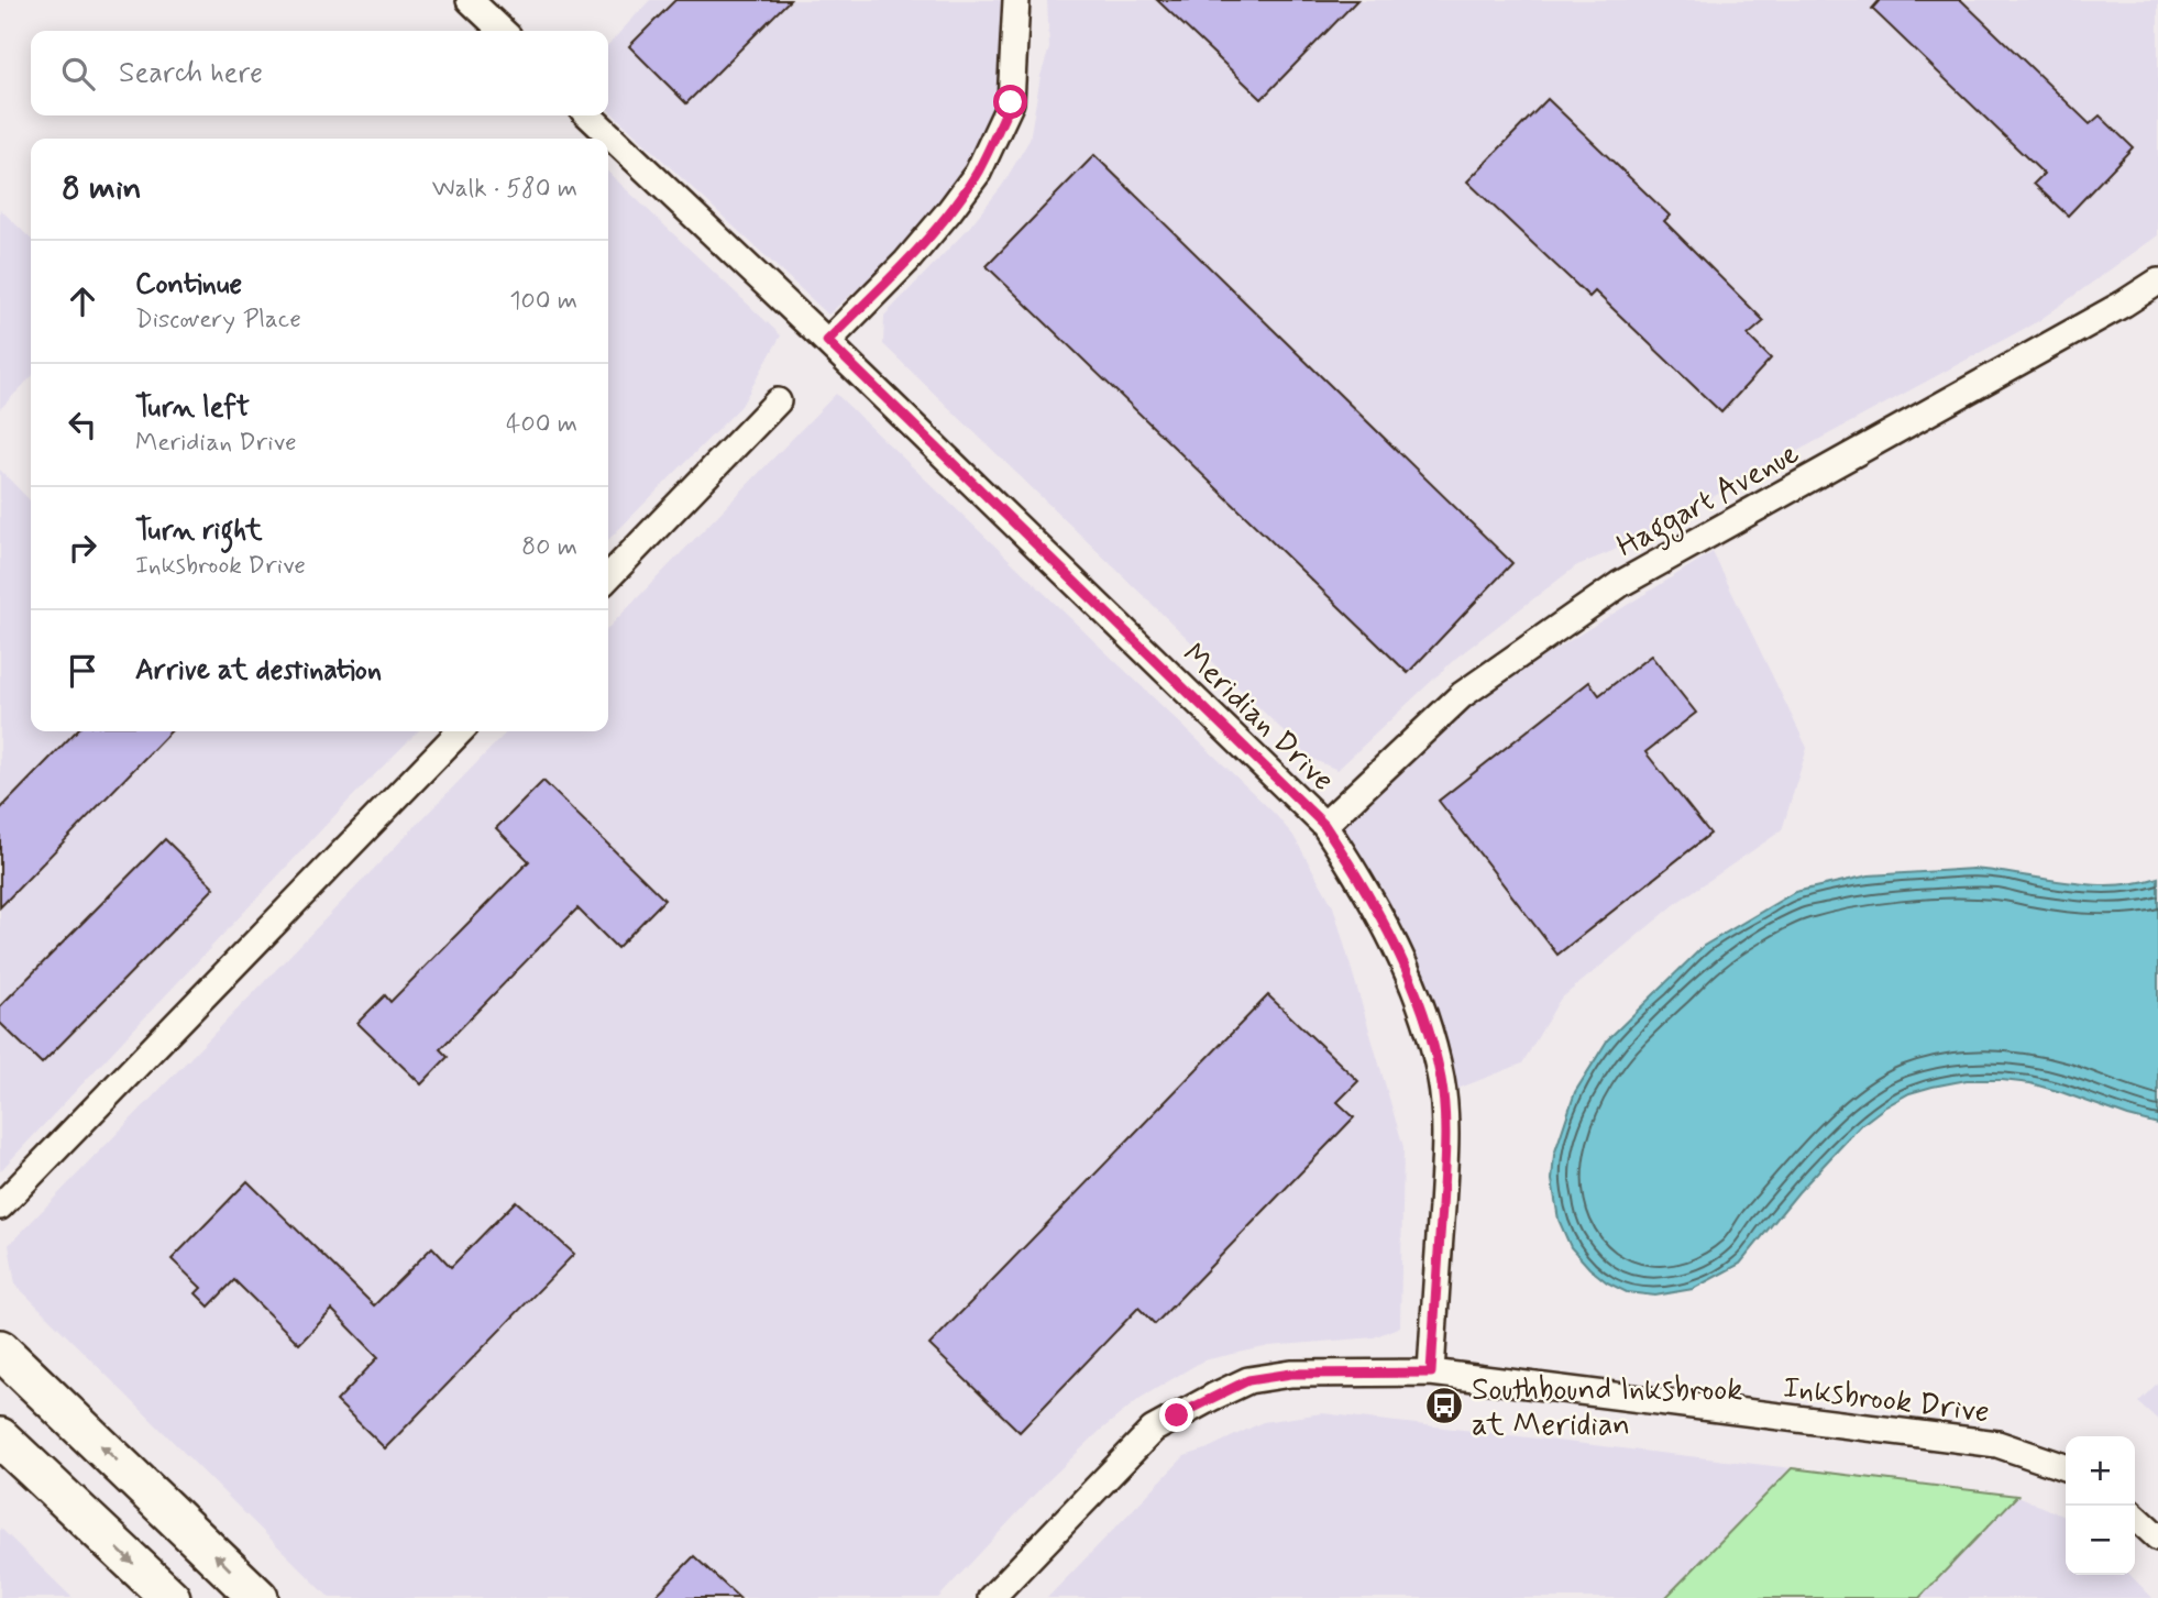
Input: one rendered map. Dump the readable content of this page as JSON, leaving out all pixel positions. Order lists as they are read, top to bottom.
{
  "streets": {
    "street": ["Haggart Avenue", "Meridian Drive", "Inksbrook Drive"]
  },
  "crossings": [
    ["Haggart Avenue", "Meridian Drive"],
    ["Meridian Drive", "Inksbrook Drive"]
  ],
  "places": {
    "bus stop": ["Southbound Inksbrook at Meridian"]
  },
  "page": {
    "search": "Search here",
    "heading": ["8 min", "Walk · 580 m"],
    "list": [
      ["Continue", "Discovery Place", "100 m"],
      ["Turn left", "Meridian Drive", "400 m"],
      ["Turn right", "Inksbrook Drive", "80 m"],
      "Arrive at destination"
    ],
    "map_buttons": ["+", "−"]
  }
}
